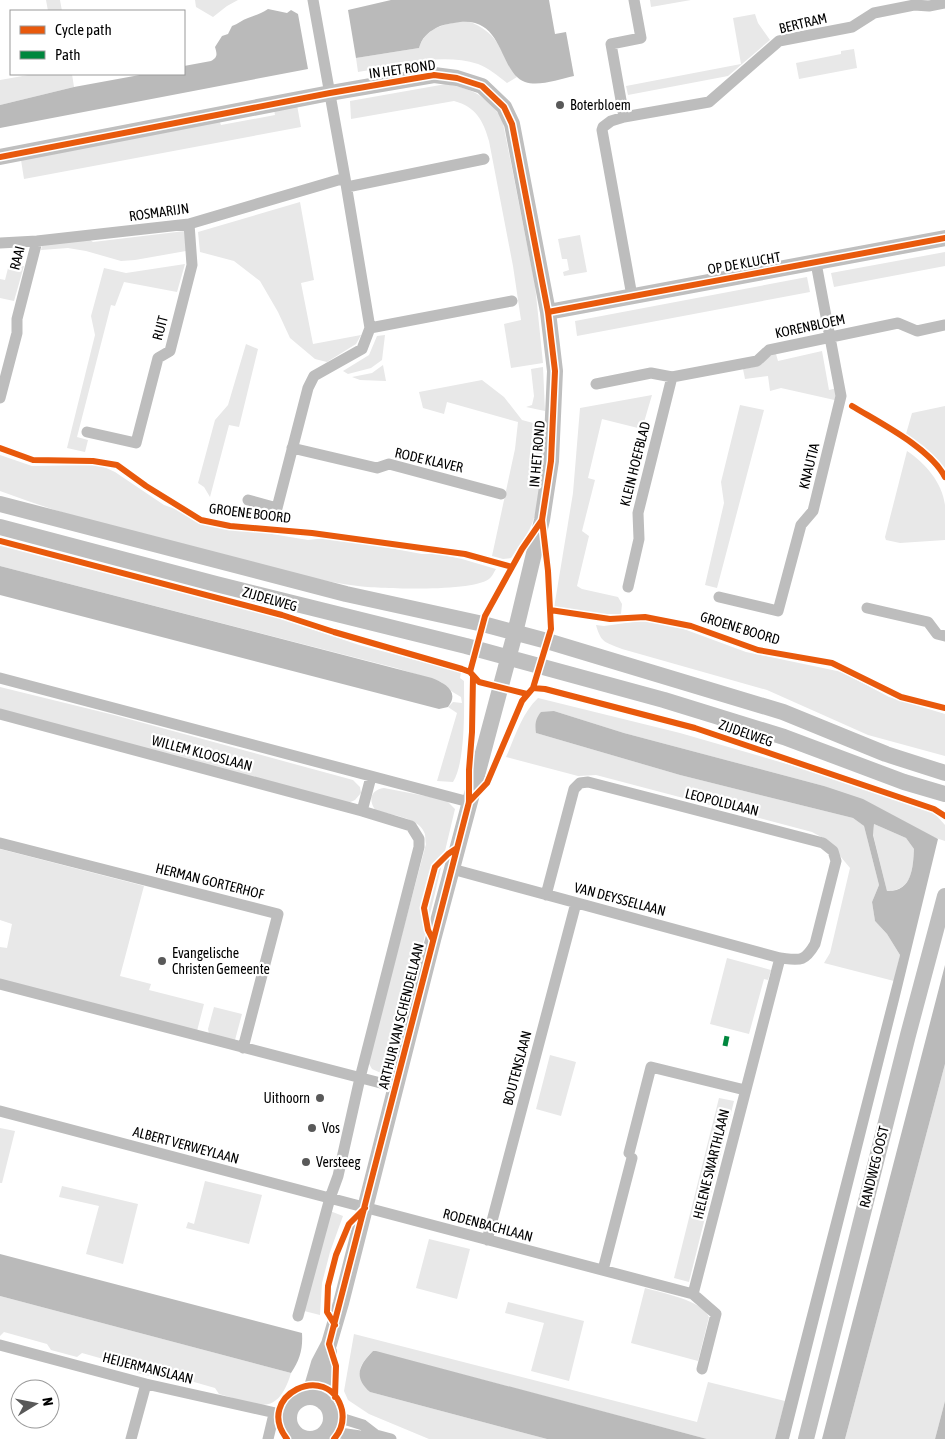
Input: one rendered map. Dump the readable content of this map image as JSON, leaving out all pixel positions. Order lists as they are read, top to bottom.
{
  "streets": {
    "street": [
      "BERTRAM",
      "IN HET ROND",
      "ROSMARIJN",
      "RAAI",
      "OP DE KLUCHT",
      "KORENBLOEM",
      "RUIT",
      "RODE KLAVER",
      "KLEIN HOEFBLAD",
      "KNAUTIA",
      "ZIJDELWEG",
      "WILLEM KLOOSLAAN",
      "LEOPOLDLAAN",
      "HERMAN GORTERHOF",
      "VAN DEYSSELLAAN",
      "ARTHUR VAN SCHENDELLAAN",
      "BOUTENSLAAN",
      "ALBERT VERWEYLAAN",
      "HELENE SWARTHLAAN",
      "RANDWEG OOST",
      "RODENBACHLAAN",
      "HEIJERMANSLAAN"
    ],
    "cycle path": ["GROENE BOORD"]
  },
  "crossings": [
    ["IN HET ROND", "OP DE KLUCHT"],
    ["IN HET ROND", "ZIJDELWEG"],
    ["ROSMARIJN", "RAAI"],
    ["ROSMARIJN", "RUIT"],
    ["OP DE KLUCHT", "KNAUTIA"],
    ["KORENBLOEM", "KLEIN HOEFBLAD"],
    ["KORENBLOEM", "KNAUTIA"],
    ["ZIJDELWEG", "ARTHUR VAN SCHENDELLAAN"],
    ["WILLEM KLOOSLAAN", "ARTHUR VAN SCHENDELLAAN"],
    ["LEOPOLDLAAN", "VAN DEYSSELLAAN"],
    ["LEOPOLDLAAN", "HELENE SWARTHLAAN"],
    ["VAN DEYSSELLAAN", "ARTHUR VAN SCHENDELLAAN"],
    ["VAN DEYSSELLAAN", "BOUTENSLAAN"],
    ["VAN DEYSSELLAAN", "HELENE SWARTHLAAN"],
    ["ARTHUR VAN SCHENDELLAAN", "ALBERT VERWEYLAAN"],
    ["ARTHUR VAN SCHENDELLAAN", "RODENBACHLAAN"],
    ["BOUTENSLAAN", "RODENBACHLAAN"],
    ["ALBERT VERWEYLAAN", "RODENBACHLAAN"],
    ["HELENE SWARTHLAAN", "RODENBACHLAAN"]
  ],
  "places": [
    "Boterbloem",
    "Evangelische Christen Gemeente",
    "Uithoorn",
    "Vos",
    "Versteeg"
  ],
  "legend": ["Cycle path", "Path"],
  "north": "right"
}
